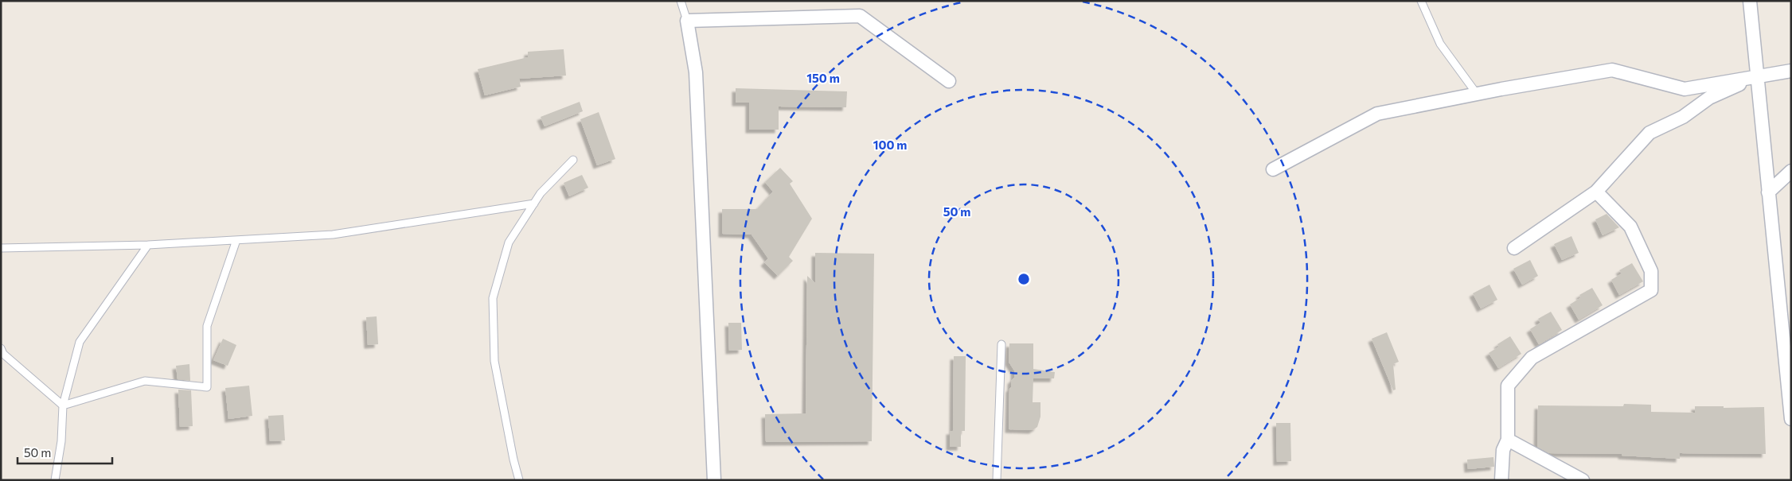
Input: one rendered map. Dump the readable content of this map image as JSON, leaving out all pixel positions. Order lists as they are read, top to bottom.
{
  "scale_bar": "50 m",
  "rings": ["150 m", "100 m", "50 m"]
}
